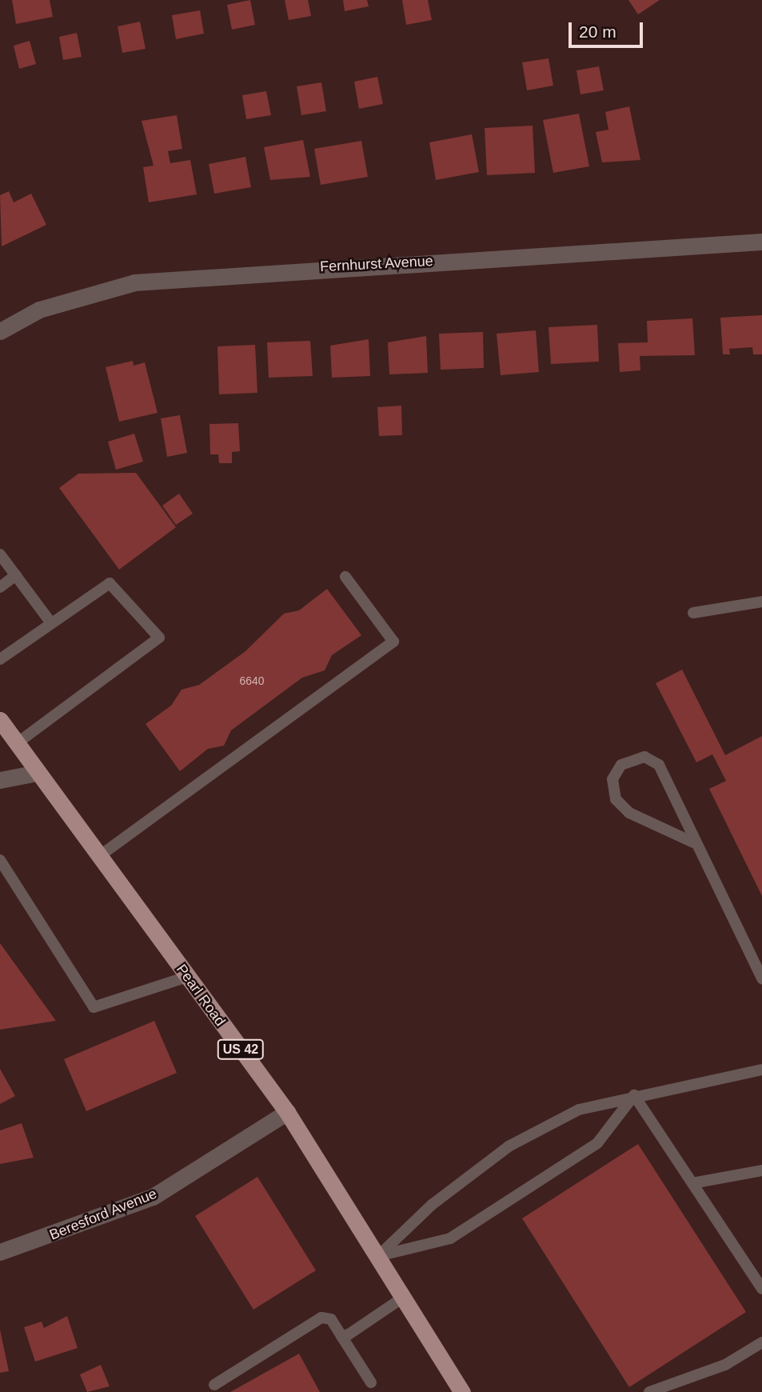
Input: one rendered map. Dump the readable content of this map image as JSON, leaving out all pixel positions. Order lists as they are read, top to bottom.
{
  "streets": {
    "main road": ["Pearl Road", "US 42"],
    "street": ["Fernhurst Avenue", "Beresford Avenue"]
  },
  "crossings": [
    ["Pearl Road", "Beresford Avenue"]
  ],
  "house_numbers": ["6640"],
  "scale_bar": "20 m"
}
